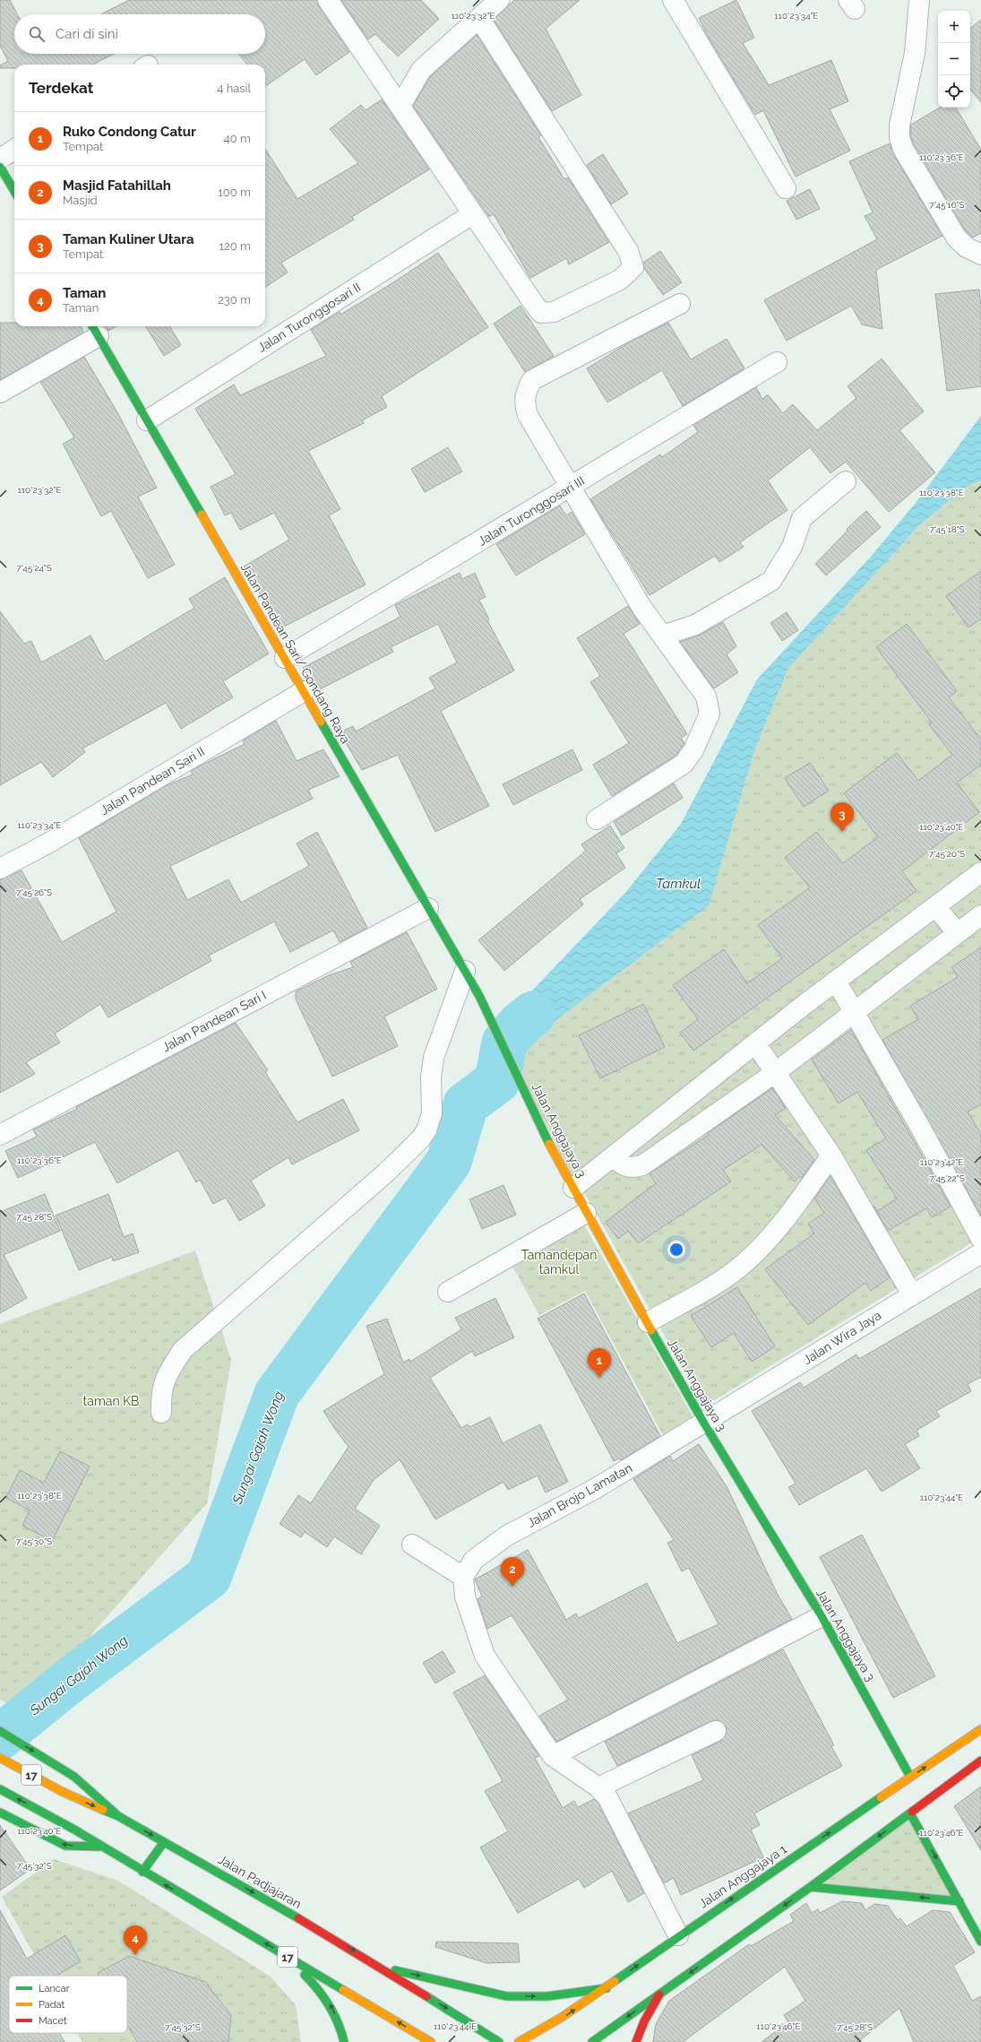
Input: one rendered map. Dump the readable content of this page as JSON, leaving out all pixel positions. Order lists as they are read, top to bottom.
{
  "streets": {
    "main road": [
      "Jalan Pandean Sari/ Gondang Raya",
      "Jalan Anggajaya 3",
      "17",
      "Jalan Anggajaya 1",
      "Jalan Padjajaran"
    ],
    "street": [
      "Jalan Turonggosari II",
      "Jalan Turonggosari III",
      "Jalan Pandean Sari II",
      "Jalan Pandean Sari I",
      "Jalan Wira Jaya",
      "Jalan Brojo Lamatan"
    ]
  },
  "crossings": [
    ["Jalan Turonggosari II", "Jalan Pandean Sari/ Gondang Raya"],
    ["Jalan Turonggosari III", "Jalan Pandean Sari/ Gondang Raya"],
    ["Jalan Pandean Sari/ Gondang Raya", "Jalan Pandean Sari II"],
    ["Jalan Pandean Sari/ Gondang Raya", "Jalan Pandean Sari I"],
    ["Jalan Pandean Sari/ Gondang Raya", "Jalan Anggajaya 3"],
    ["Jalan Anggajaya 3", "Jalan Wira Jaya"],
    ["Jalan Anggajaya 3", "Jalan Brojo Lamatan"],
    ["Jalan Anggajaya 3", "Jalan Anggajaya 1"],
    ["Jalan Wira Jaya", "Jalan Brojo Lamatan"]
  ],
  "water": ["Tamkul", "Sungai Gajah Wong"],
  "parks": ["Tamandepan tamkul", "taman KB"],
  "legend": ["Lancar", "Padat", "Macet"],
  "page": {
    "map_buttons": ["+", "−"],
    "search": "Cari di sini",
    "heading": ["Terdekat", "4 hasil"],
    "list": [
      {
        "mark": "1",
        "name": "Ruko Condong Catur",
        "note": "Tempat",
        "value": "40 m"
      },
      {
        "mark": "2",
        "name": "Masjid Fatahillah",
        "note": "Masjid",
        "value": "100 m"
      },
      {
        "mark": "3",
        "name": "Taman Kuliner Utara",
        "note": "Tempat",
        "value": "120 m"
      },
      {
        "mark": "4",
        "name": "Taman",
        "note": "Taman",
        "value": "230 m"
      }
    ],
    "pins": [
      "3",
      "1",
      "2",
      "4"
    ]
  },
  "coordinates": [
    "110°23'32\"E",
    "110°23'34\"E",
    "110°23'36\"E",
    "7°45'16\"S",
    "110°23'38\"E",
    "7°45'18\"S",
    "7°45'24\"S",
    "110°23'40\"E",
    "7°45'20\"S",
    "7°45'26\"S",
    "110°23'42\"E",
    "7°45'22\"S",
    "7°45'28\"S",
    "110°23'44\"E",
    "7°45'30\"S",
    "110°23'46\"E",
    "7°45'32\"S"
  ]
}
